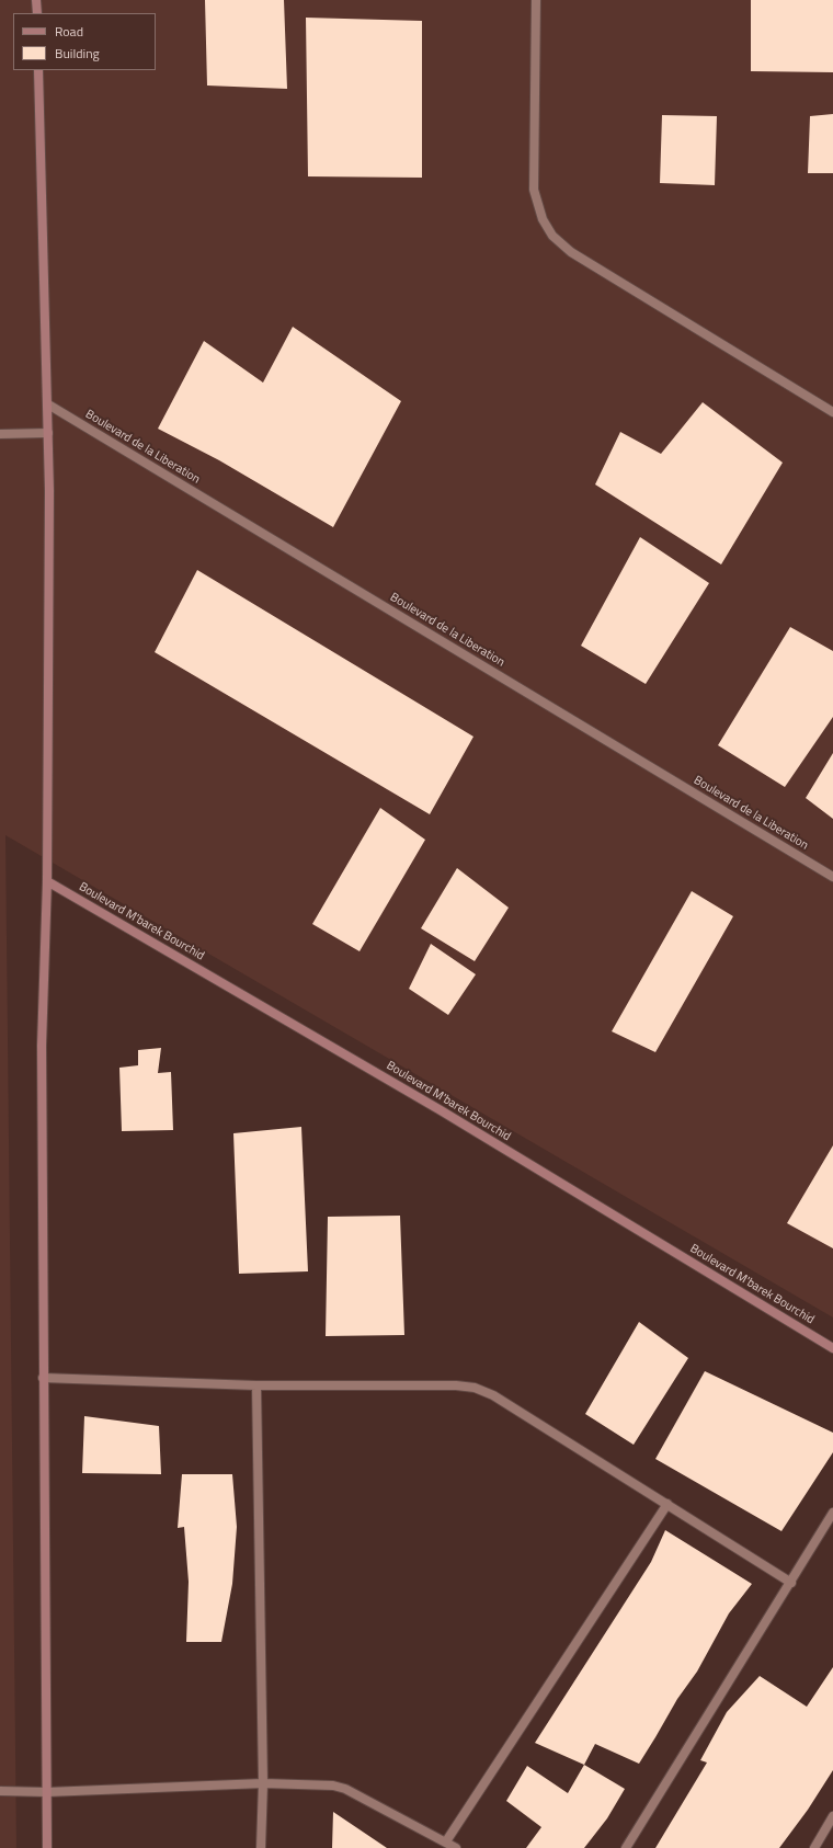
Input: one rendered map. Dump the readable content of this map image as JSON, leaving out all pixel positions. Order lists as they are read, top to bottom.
{
  "streets": {
    "street": ["Boulevard de la Liberation", "Boulevard M'barek Bourchid"]
  },
  "legend": ["Road", "Building"]
}
